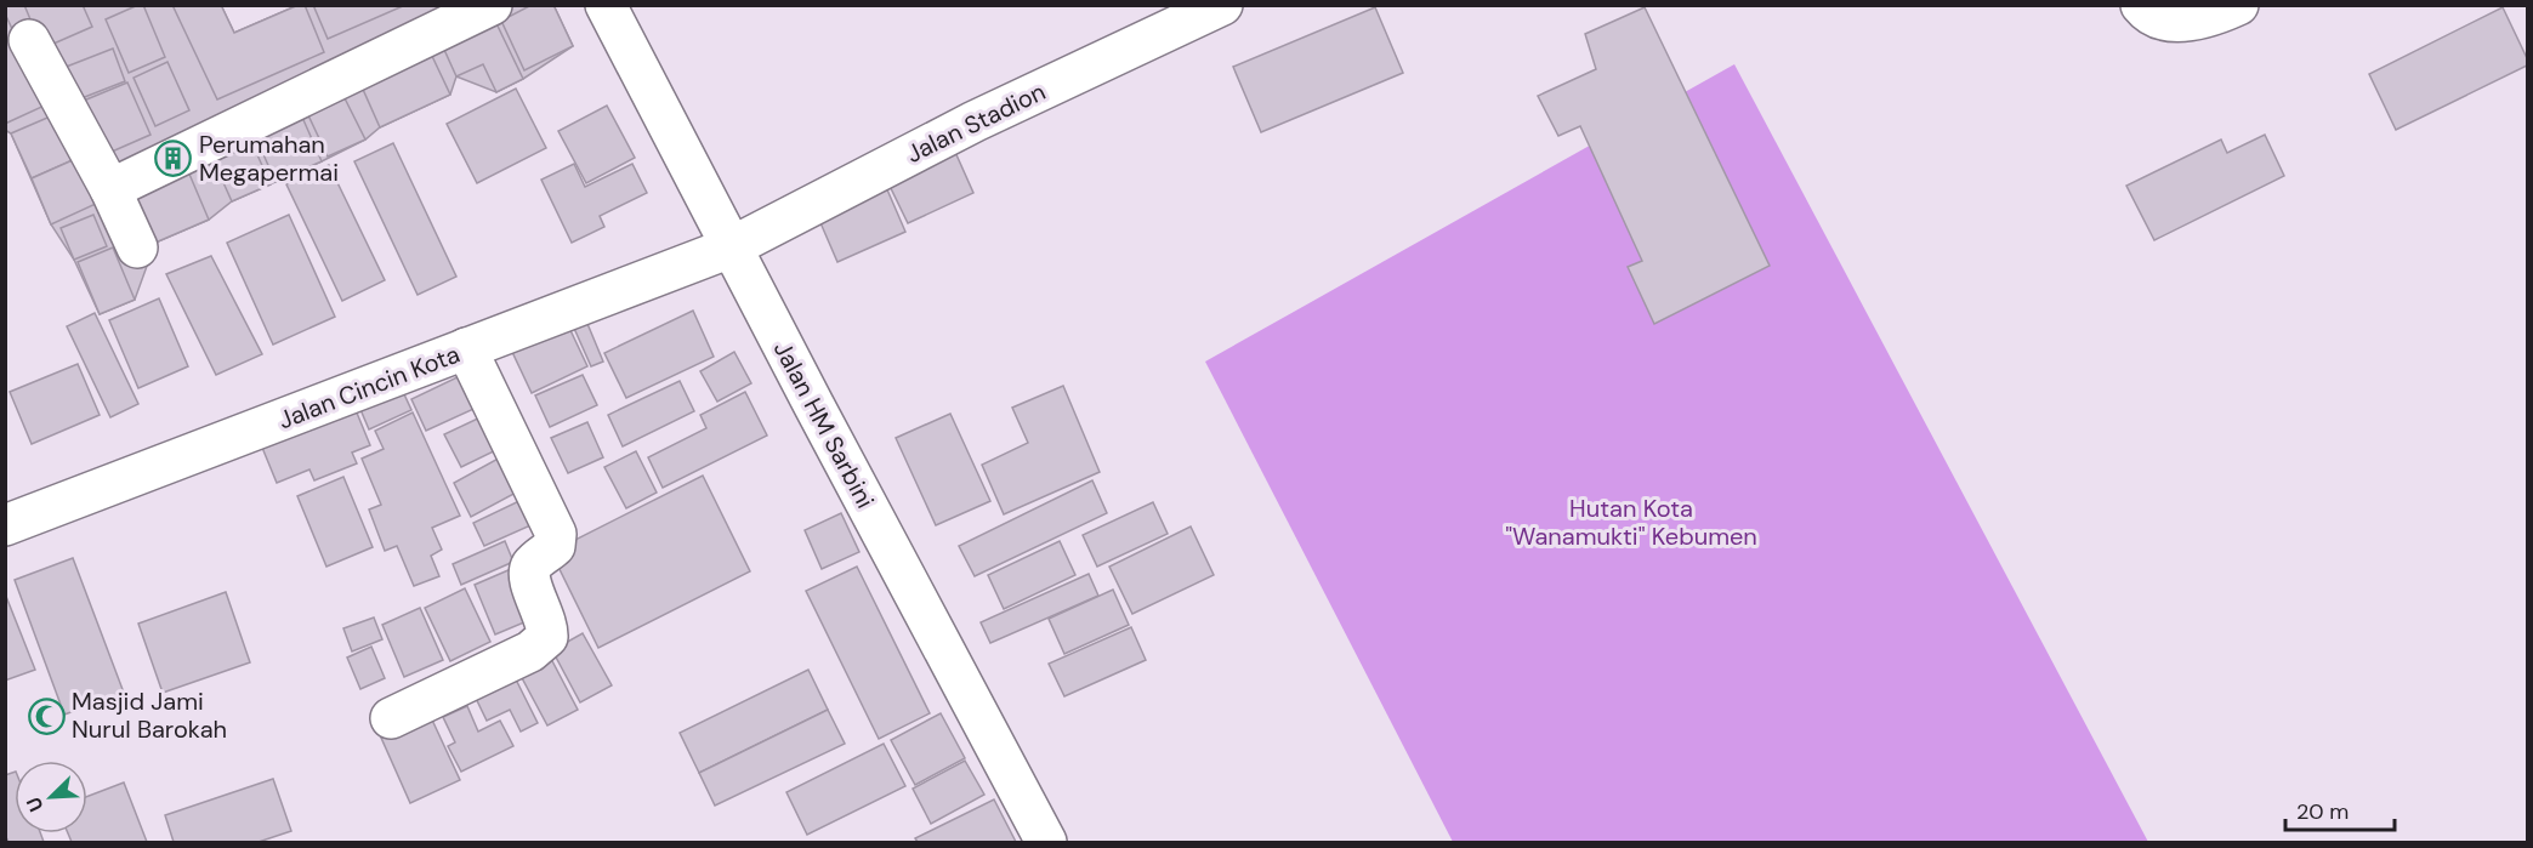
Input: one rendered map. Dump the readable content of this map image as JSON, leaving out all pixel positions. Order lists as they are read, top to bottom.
{
  "streets": {
    "street": ["Jalan Stadion", "Jalan Cincin Kota", "Jalan HM Sarbini"]
  },
  "crossings": [
    ["Jalan Stadion", "Jalan Cincin Kota"],
    ["Jalan Stadion", "Jalan HM Sarbini"],
    ["Jalan Cincin Kota", "Jalan HM Sarbini"]
  ],
  "parks": ["Hutan Kota \"Wanamukti\" Kebumen"],
  "places": {
    "building": ["Perumahan Megapermai"],
    "mosque": ["Masjid Jami Nurul Barokah"]
  },
  "scale_bar": "20 m",
  "north": "bottom left"
}
